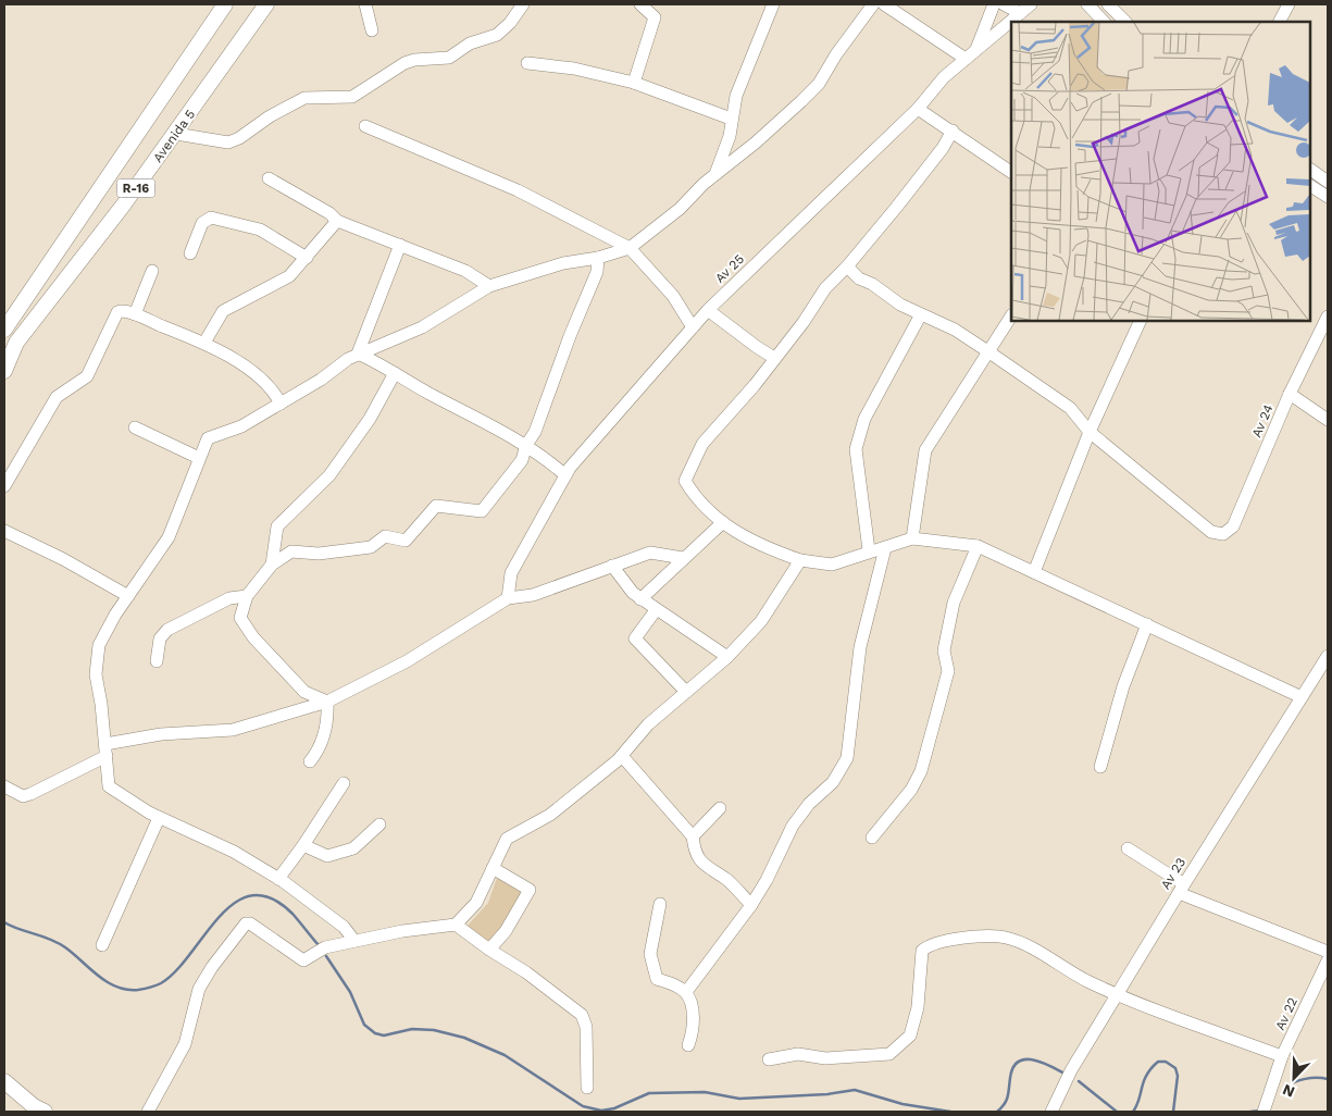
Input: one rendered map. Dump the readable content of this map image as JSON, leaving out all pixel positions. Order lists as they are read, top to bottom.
{
  "streets": {
    "main road": ["Avenida 5", "R-16"],
    "street": [
      "Av 25",
      "Av 24",
      "Av 23",
      "Av 22"
    ]
  },
  "north": "bottom left"
}
